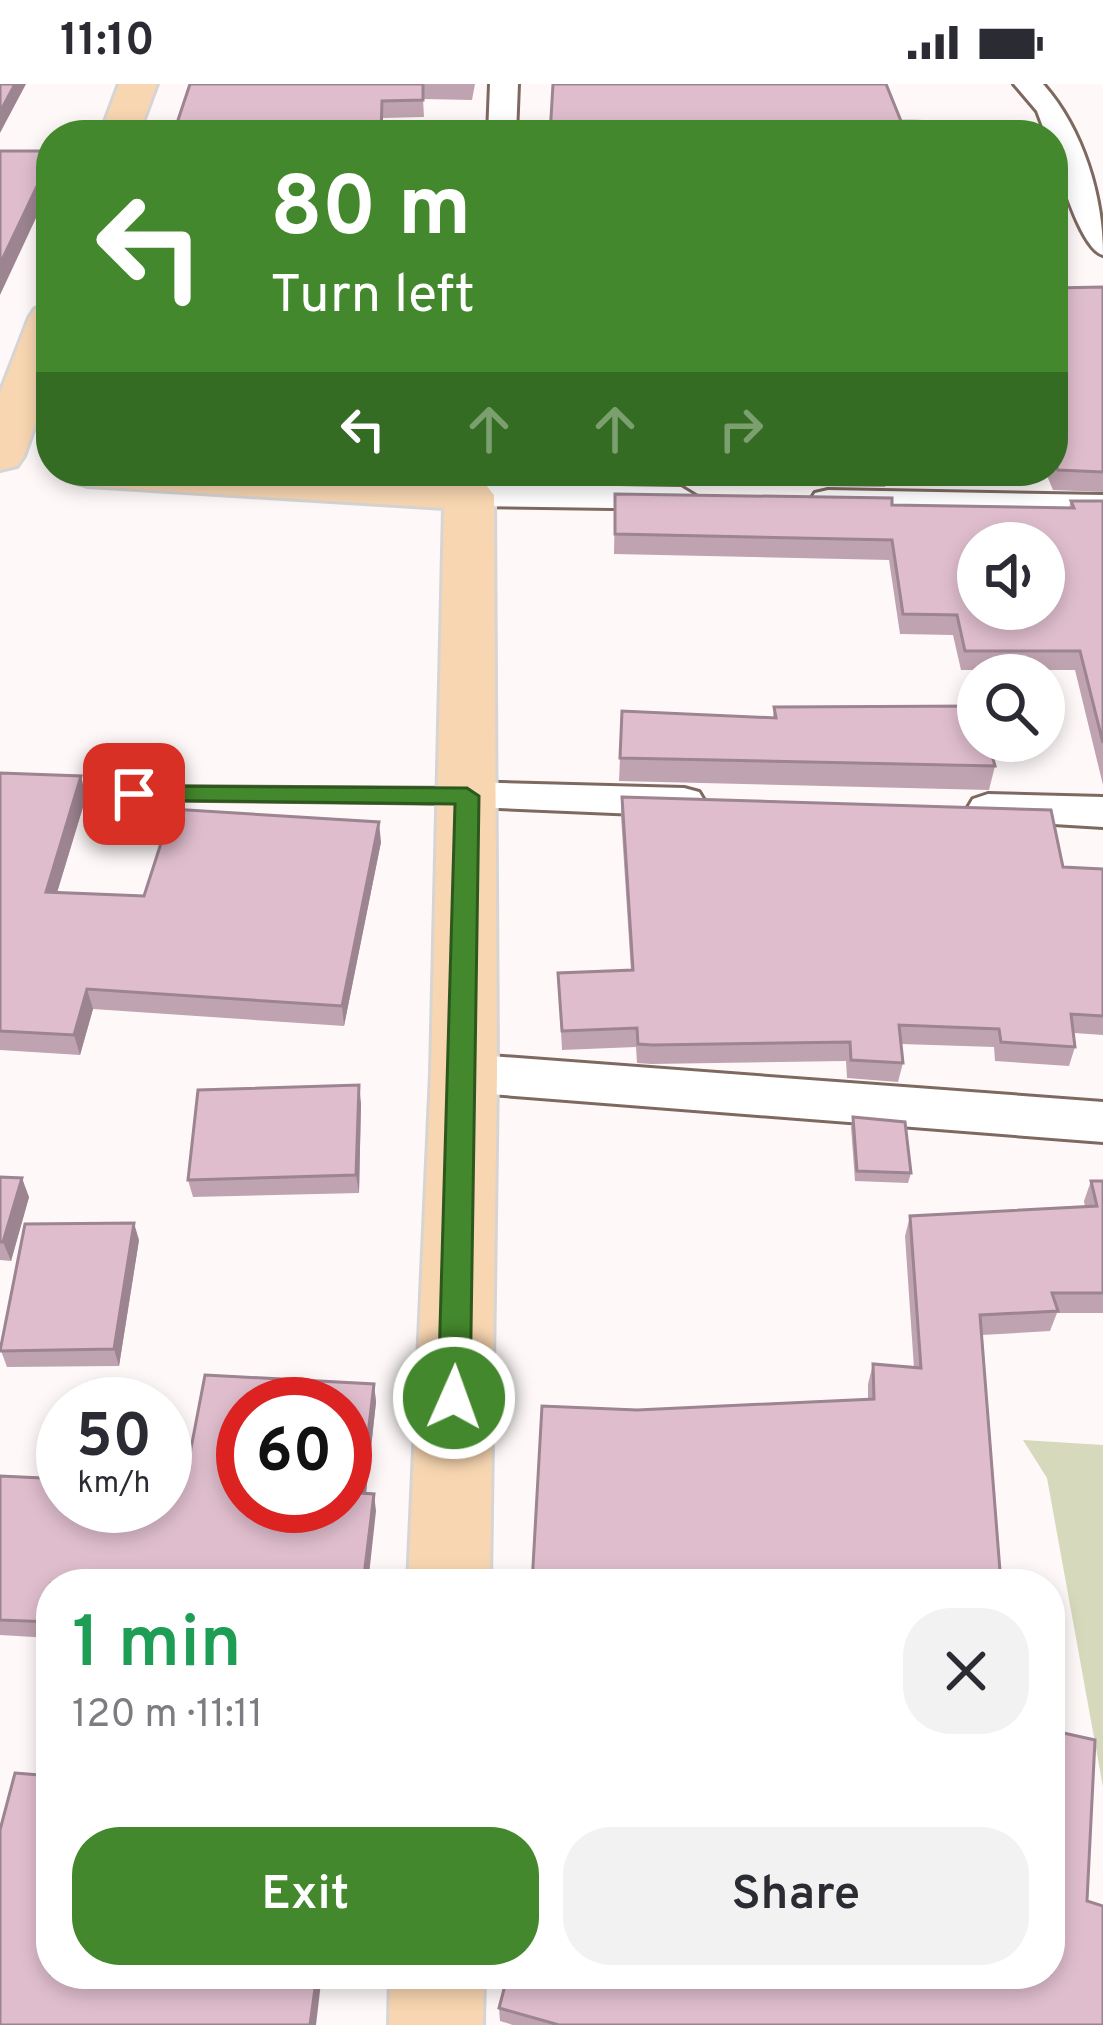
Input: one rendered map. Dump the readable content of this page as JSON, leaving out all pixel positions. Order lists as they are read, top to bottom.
{
  "page": {
    "status": "11:10",
    "turn": ["80 m", "Turn left"],
    "speed": "50 km/h",
    "limit": "60",
    "heading": ["1 min", "120 m · 11:11"],
    "buttons": ["Exit", "Share"]
  }
}
